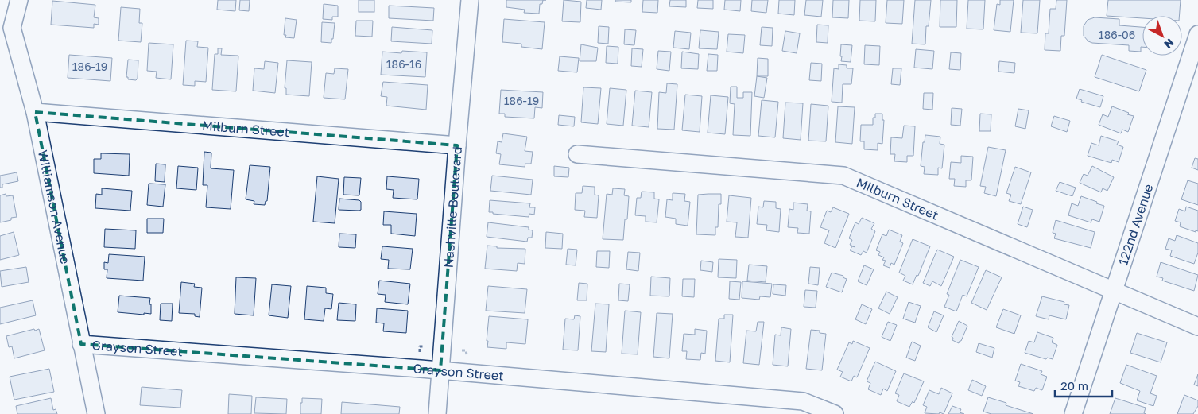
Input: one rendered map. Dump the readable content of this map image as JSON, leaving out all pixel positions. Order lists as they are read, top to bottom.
{
  "streets": {
    "street": [
      "Milburn Street",
      "Williamson Avenue",
      "Nashville Boulevard",
      "122nd Avenue",
      "Grayson Street"
    ]
  },
  "crossings": [
    ["Milburn Street", "Williamson Avenue"],
    ["Milburn Street", "Nashville Boulevard"],
    ["Milburn Street", "122nd Avenue"],
    ["Williamson Avenue", "Grayson Street"],
    ["Nashville Boulevard", "Grayson Street"]
  ],
  "house_numbers": [
    "186-06",
    "186-16",
    "186-19",
    "186-19"
  ],
  "scale_bar": "20 m",
  "north": "bottom right"
}
